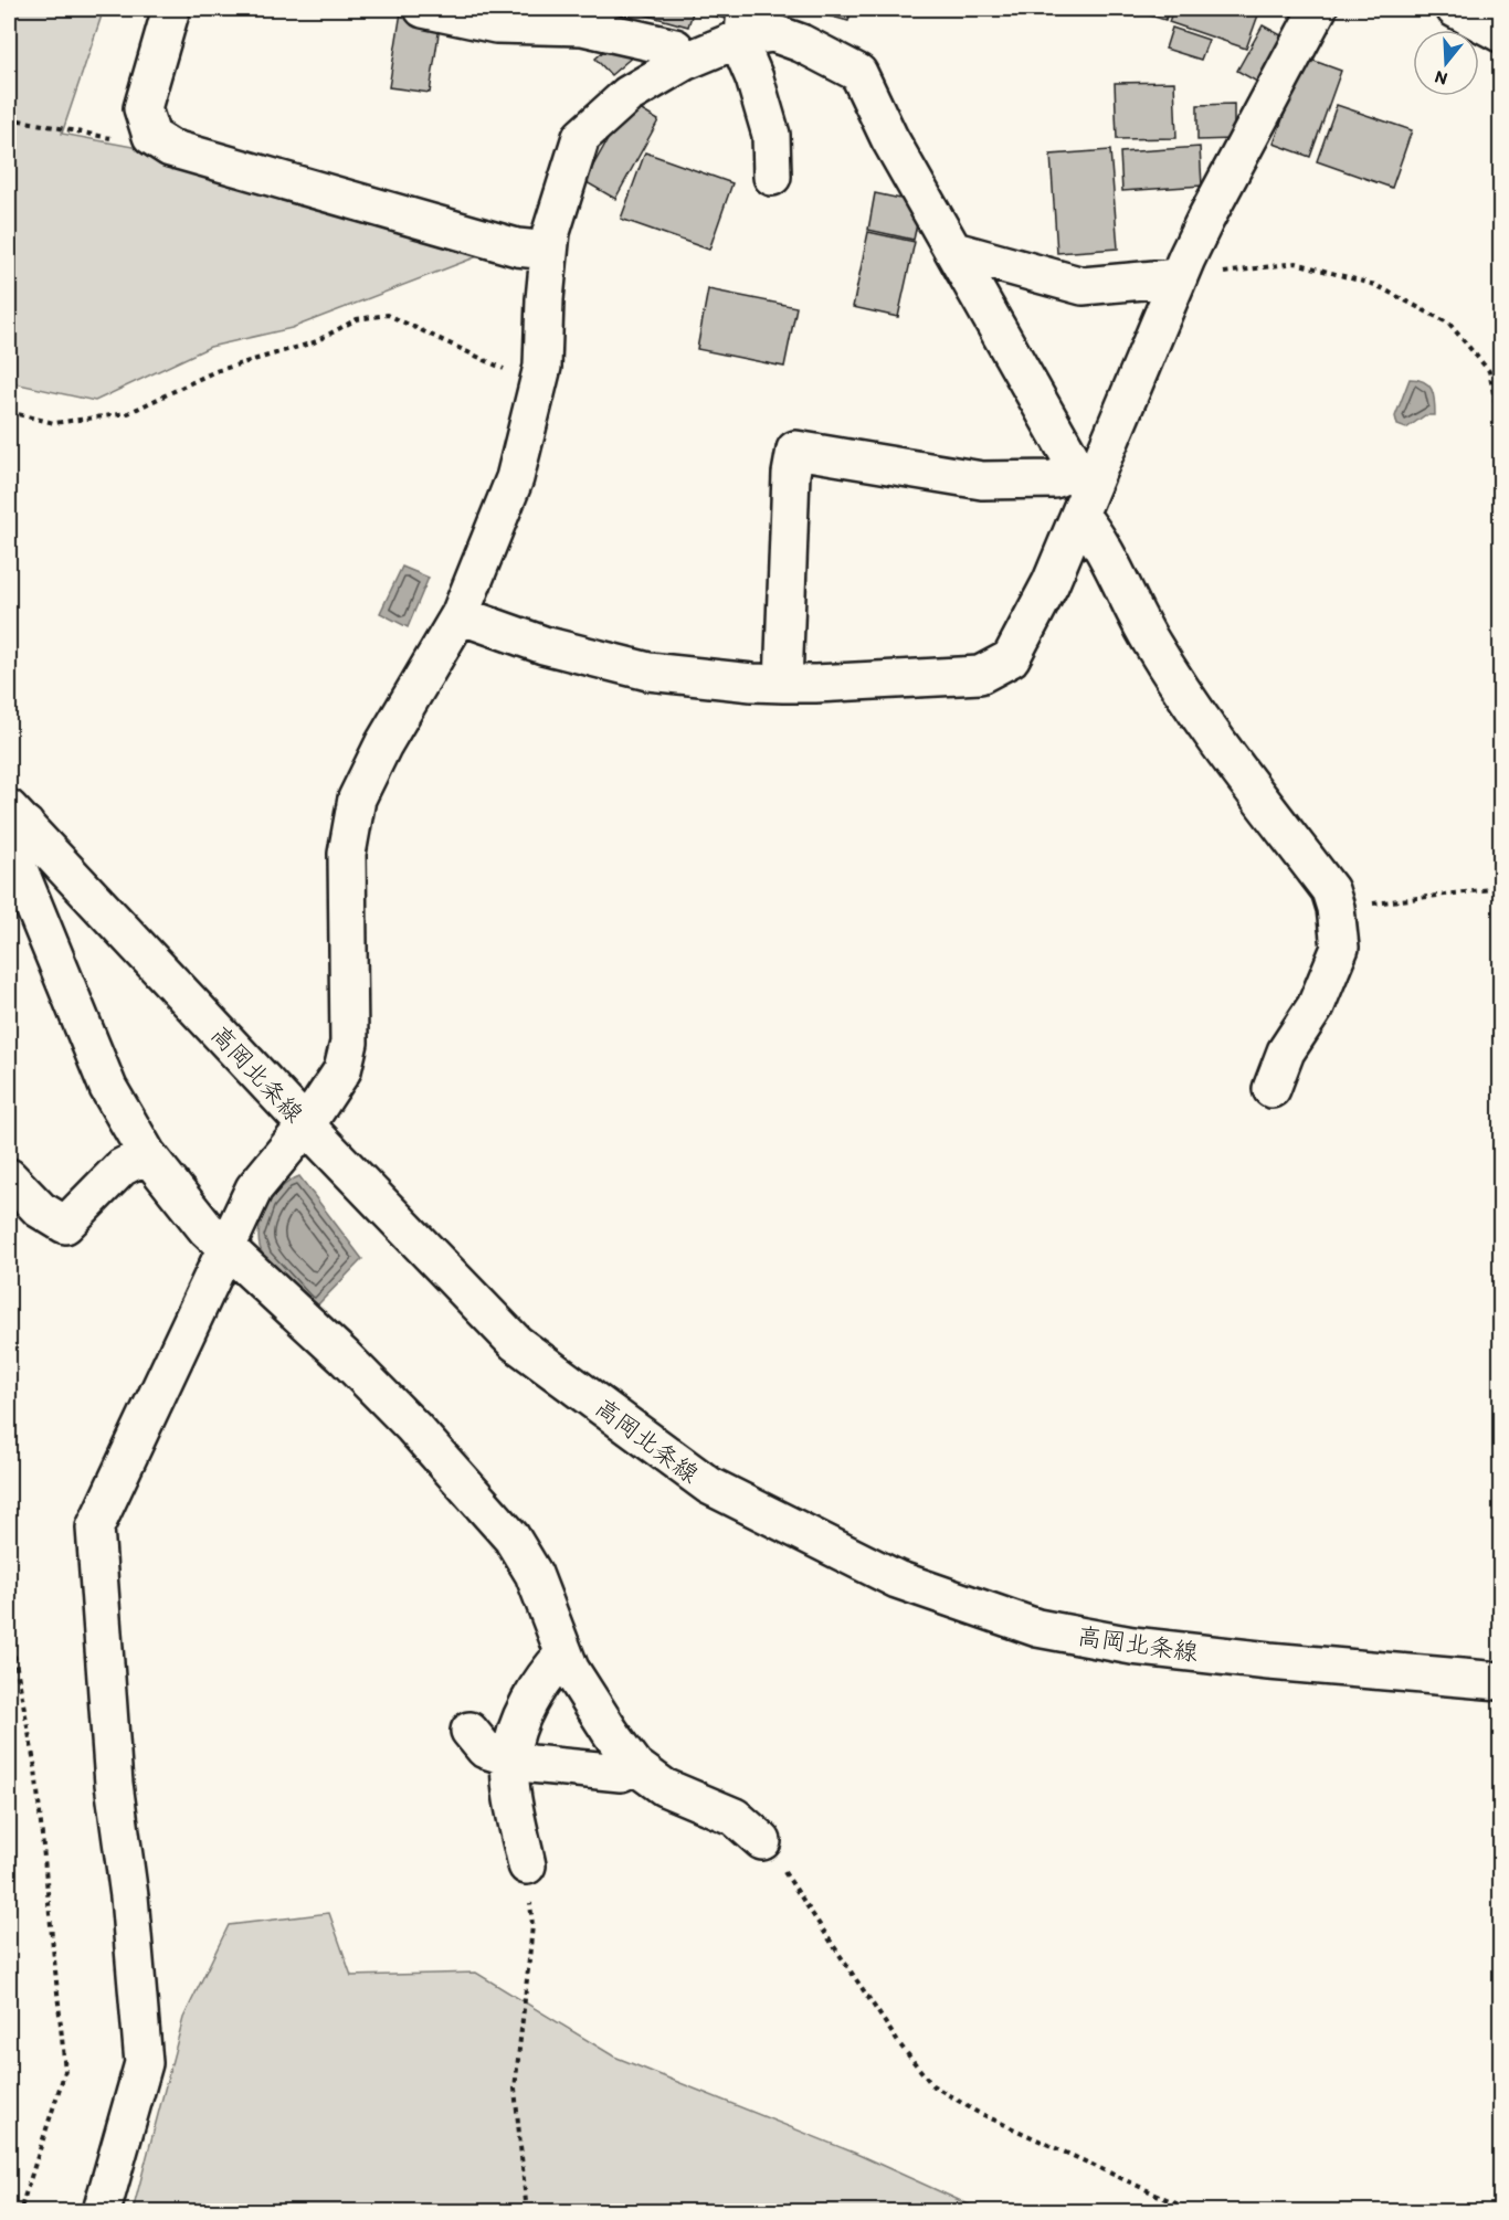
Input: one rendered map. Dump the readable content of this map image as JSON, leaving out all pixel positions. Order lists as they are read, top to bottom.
{
  "streets": {
    "street": ["高岡北条線"]
  },
  "north": "bottom"
}
